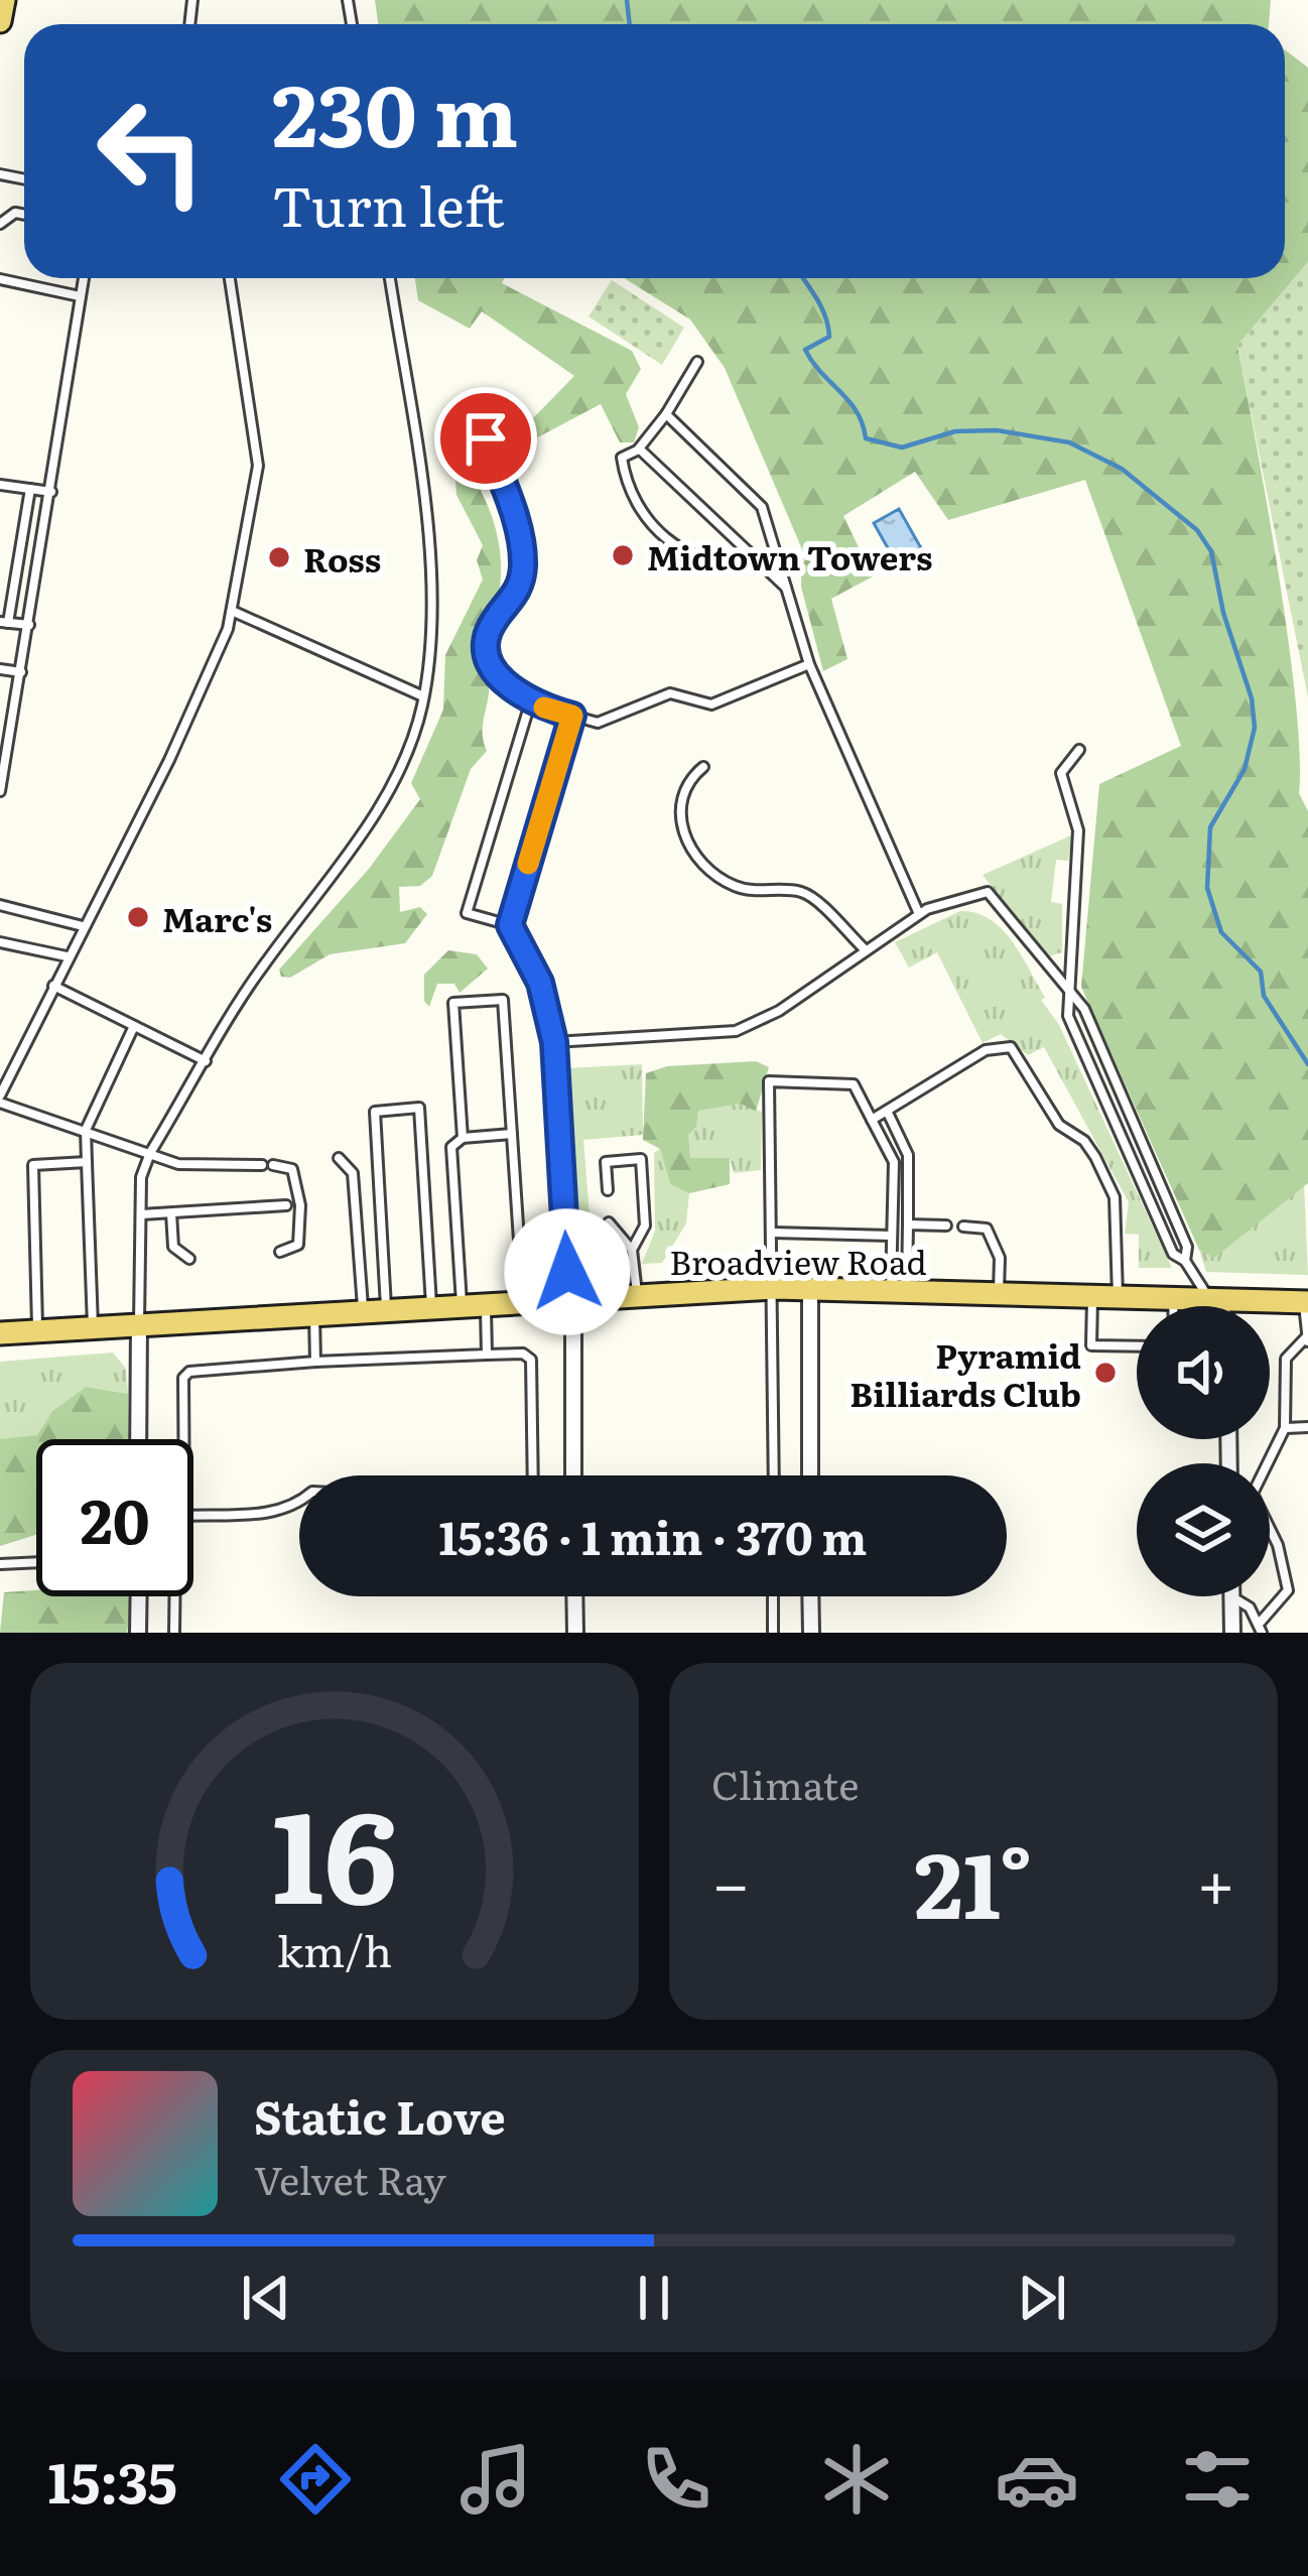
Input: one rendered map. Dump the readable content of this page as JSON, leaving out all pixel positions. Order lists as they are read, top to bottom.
{
  "streets": {
    "main road": ["Broadview Road"]
  },
  "places": [
    "Midtown Towers",
    "Ross",
    "Marc's",
    "Pyramid Billiards Club"
  ],
  "page": {
    "turn": ["230 m", "Turn left"],
    "limit": "20",
    "trip": "15:36 · 1 min · 370 m",
    "tile": "Climate",
    "heat": ["−", "21°", "+"],
    "song": ["Static Love", "Velvet Ray"],
    "tabs": "15:35",
    "gauge": ["16", "km/h"]
  }
}
